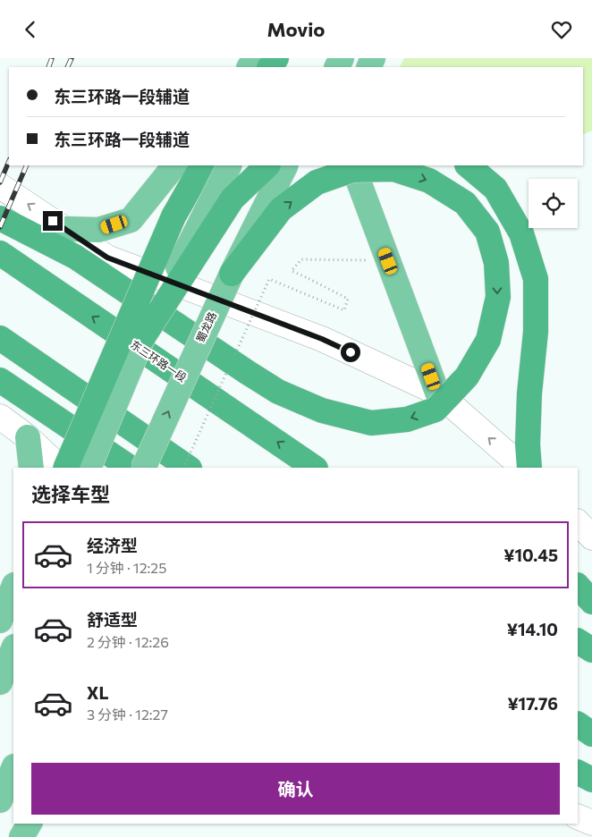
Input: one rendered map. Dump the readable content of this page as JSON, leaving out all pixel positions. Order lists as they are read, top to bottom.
{
  "streets": {
    "highway": ["东三环路一段"],
    "main road": ["蜀龙路"]
  },
  "page": {
    "header": "Movio",
    "banner": ["东三环路一段辅道", "东三环路一段辅道"],
    "heading": "选择车型",
    "list": [
      {
        "name": "经济型",
        "note": "1 分钟 · 12:25",
        "value": "¥10.45"
      },
      {
        "name": "舒适型",
        "note": "2 分钟 · 12:26",
        "value": "¥14.10"
      },
      {
        "name": "XL",
        "note": "3 分钟 · 12:27",
        "value": "¥17.76"
      }
    ],
    "buttons": "确认"
  }
}
